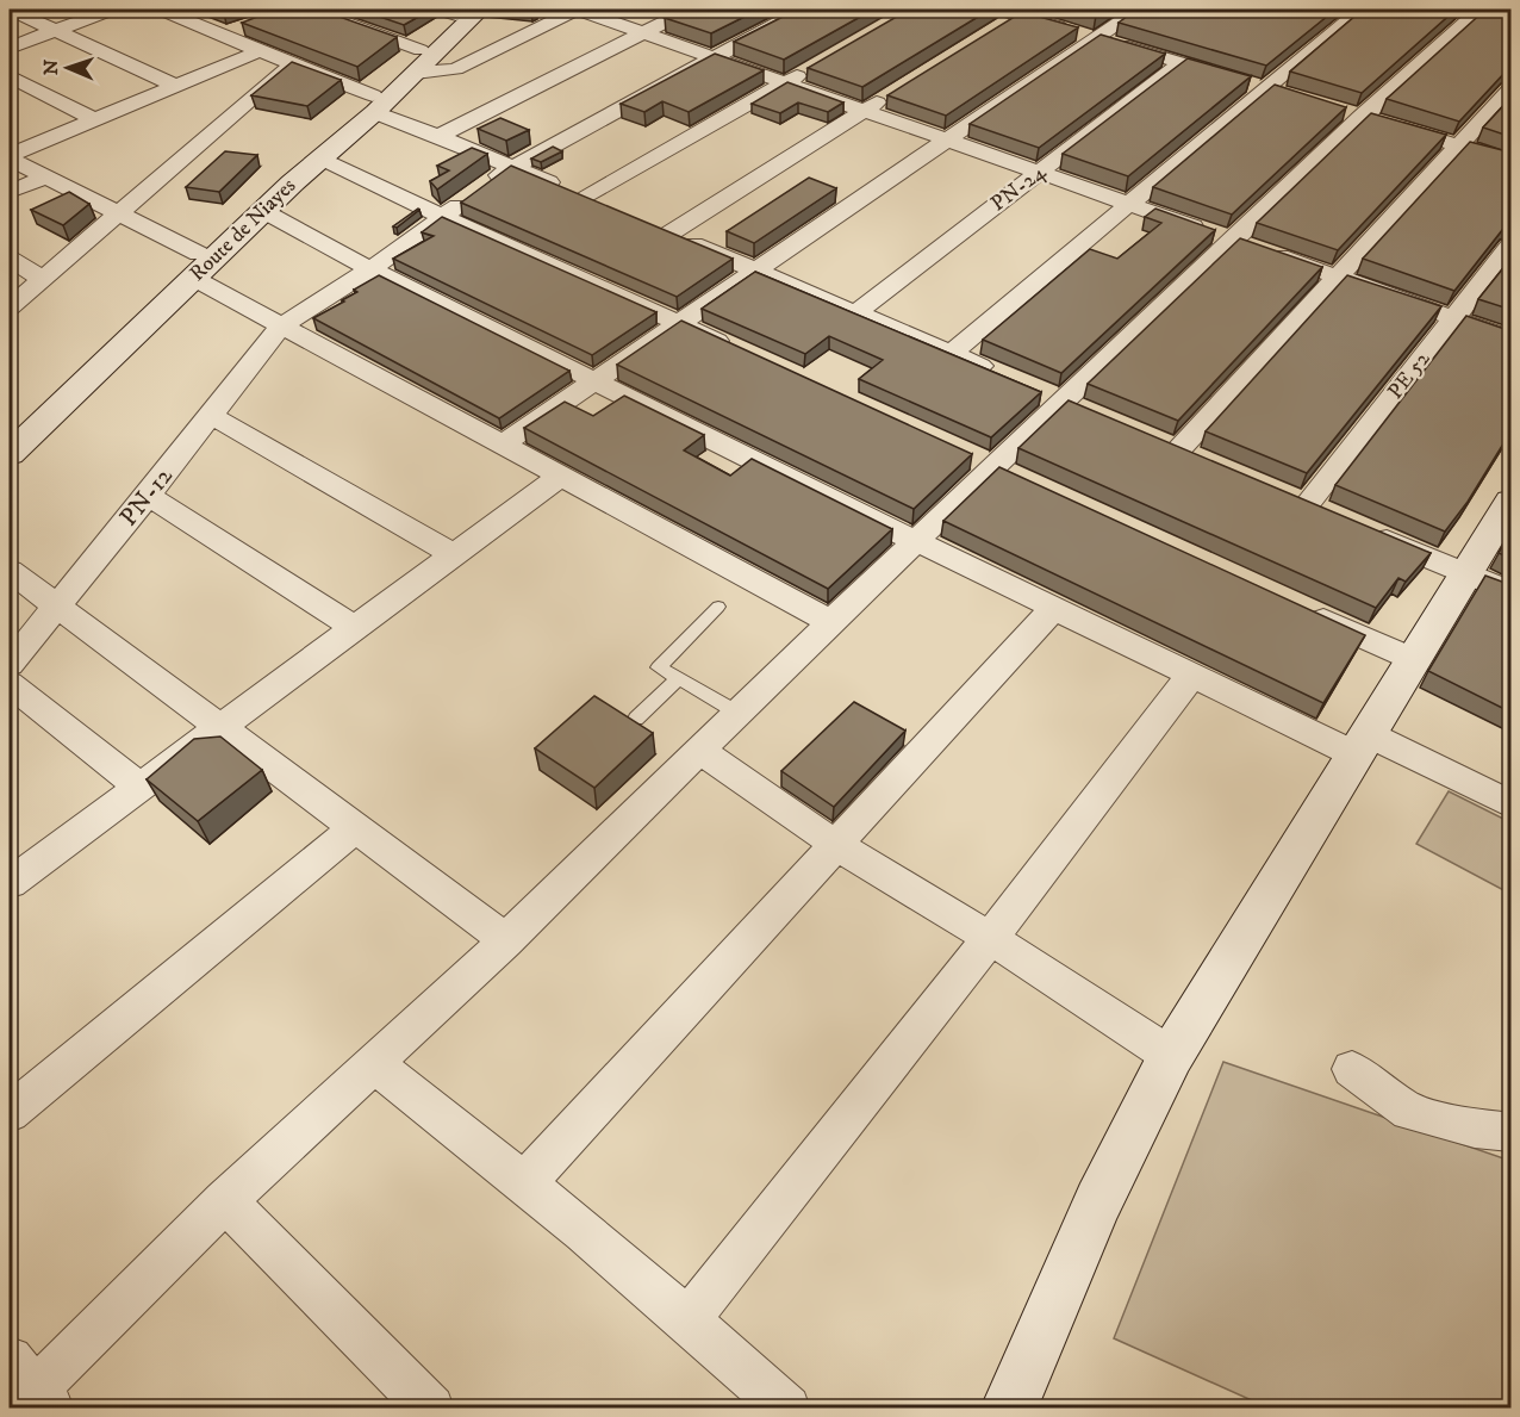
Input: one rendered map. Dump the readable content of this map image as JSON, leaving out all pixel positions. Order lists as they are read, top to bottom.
{
  "streets": {
    "main road": ["Route de Niayes"],
    "street": ["PN-24", "PE 52", "PN-12"]
  },
  "north": "left"
}
